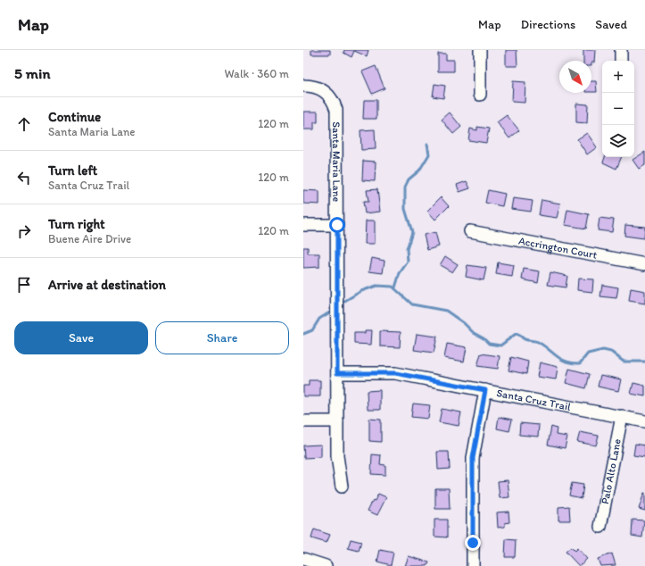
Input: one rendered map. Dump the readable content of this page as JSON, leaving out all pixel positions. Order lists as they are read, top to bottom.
{
  "streets": {
    "street": [
      "Santa Maria Lane",
      "Accrington Court",
      "Santa Cruz Trail",
      "Palo Alto Lane"
    ]
  },
  "crossings": [
    ["Santa Maria Lane", "Santa Cruz Trail"],
    ["Santa Cruz Trail", "Palo Alto Lane"]
  ],
  "north": "bottom right",
  "page": {
    "header": "Map",
    "nav": ["Map", "Directions", "Saved"],
    "heading": ["5 min", "Walk · 360 m"],
    "map_buttons": ["+", "−"],
    "list": [
      ["Continue", "Santa Maria Lane", "120 m"],
      ["Turn left", "Santa Cruz Trail", "120 m"],
      ["Turn right", "Buene Aire Drive", "120 m"],
      "Arrive at destination"
    ],
    "buttons": ["Save", "Share"]
  }
}
